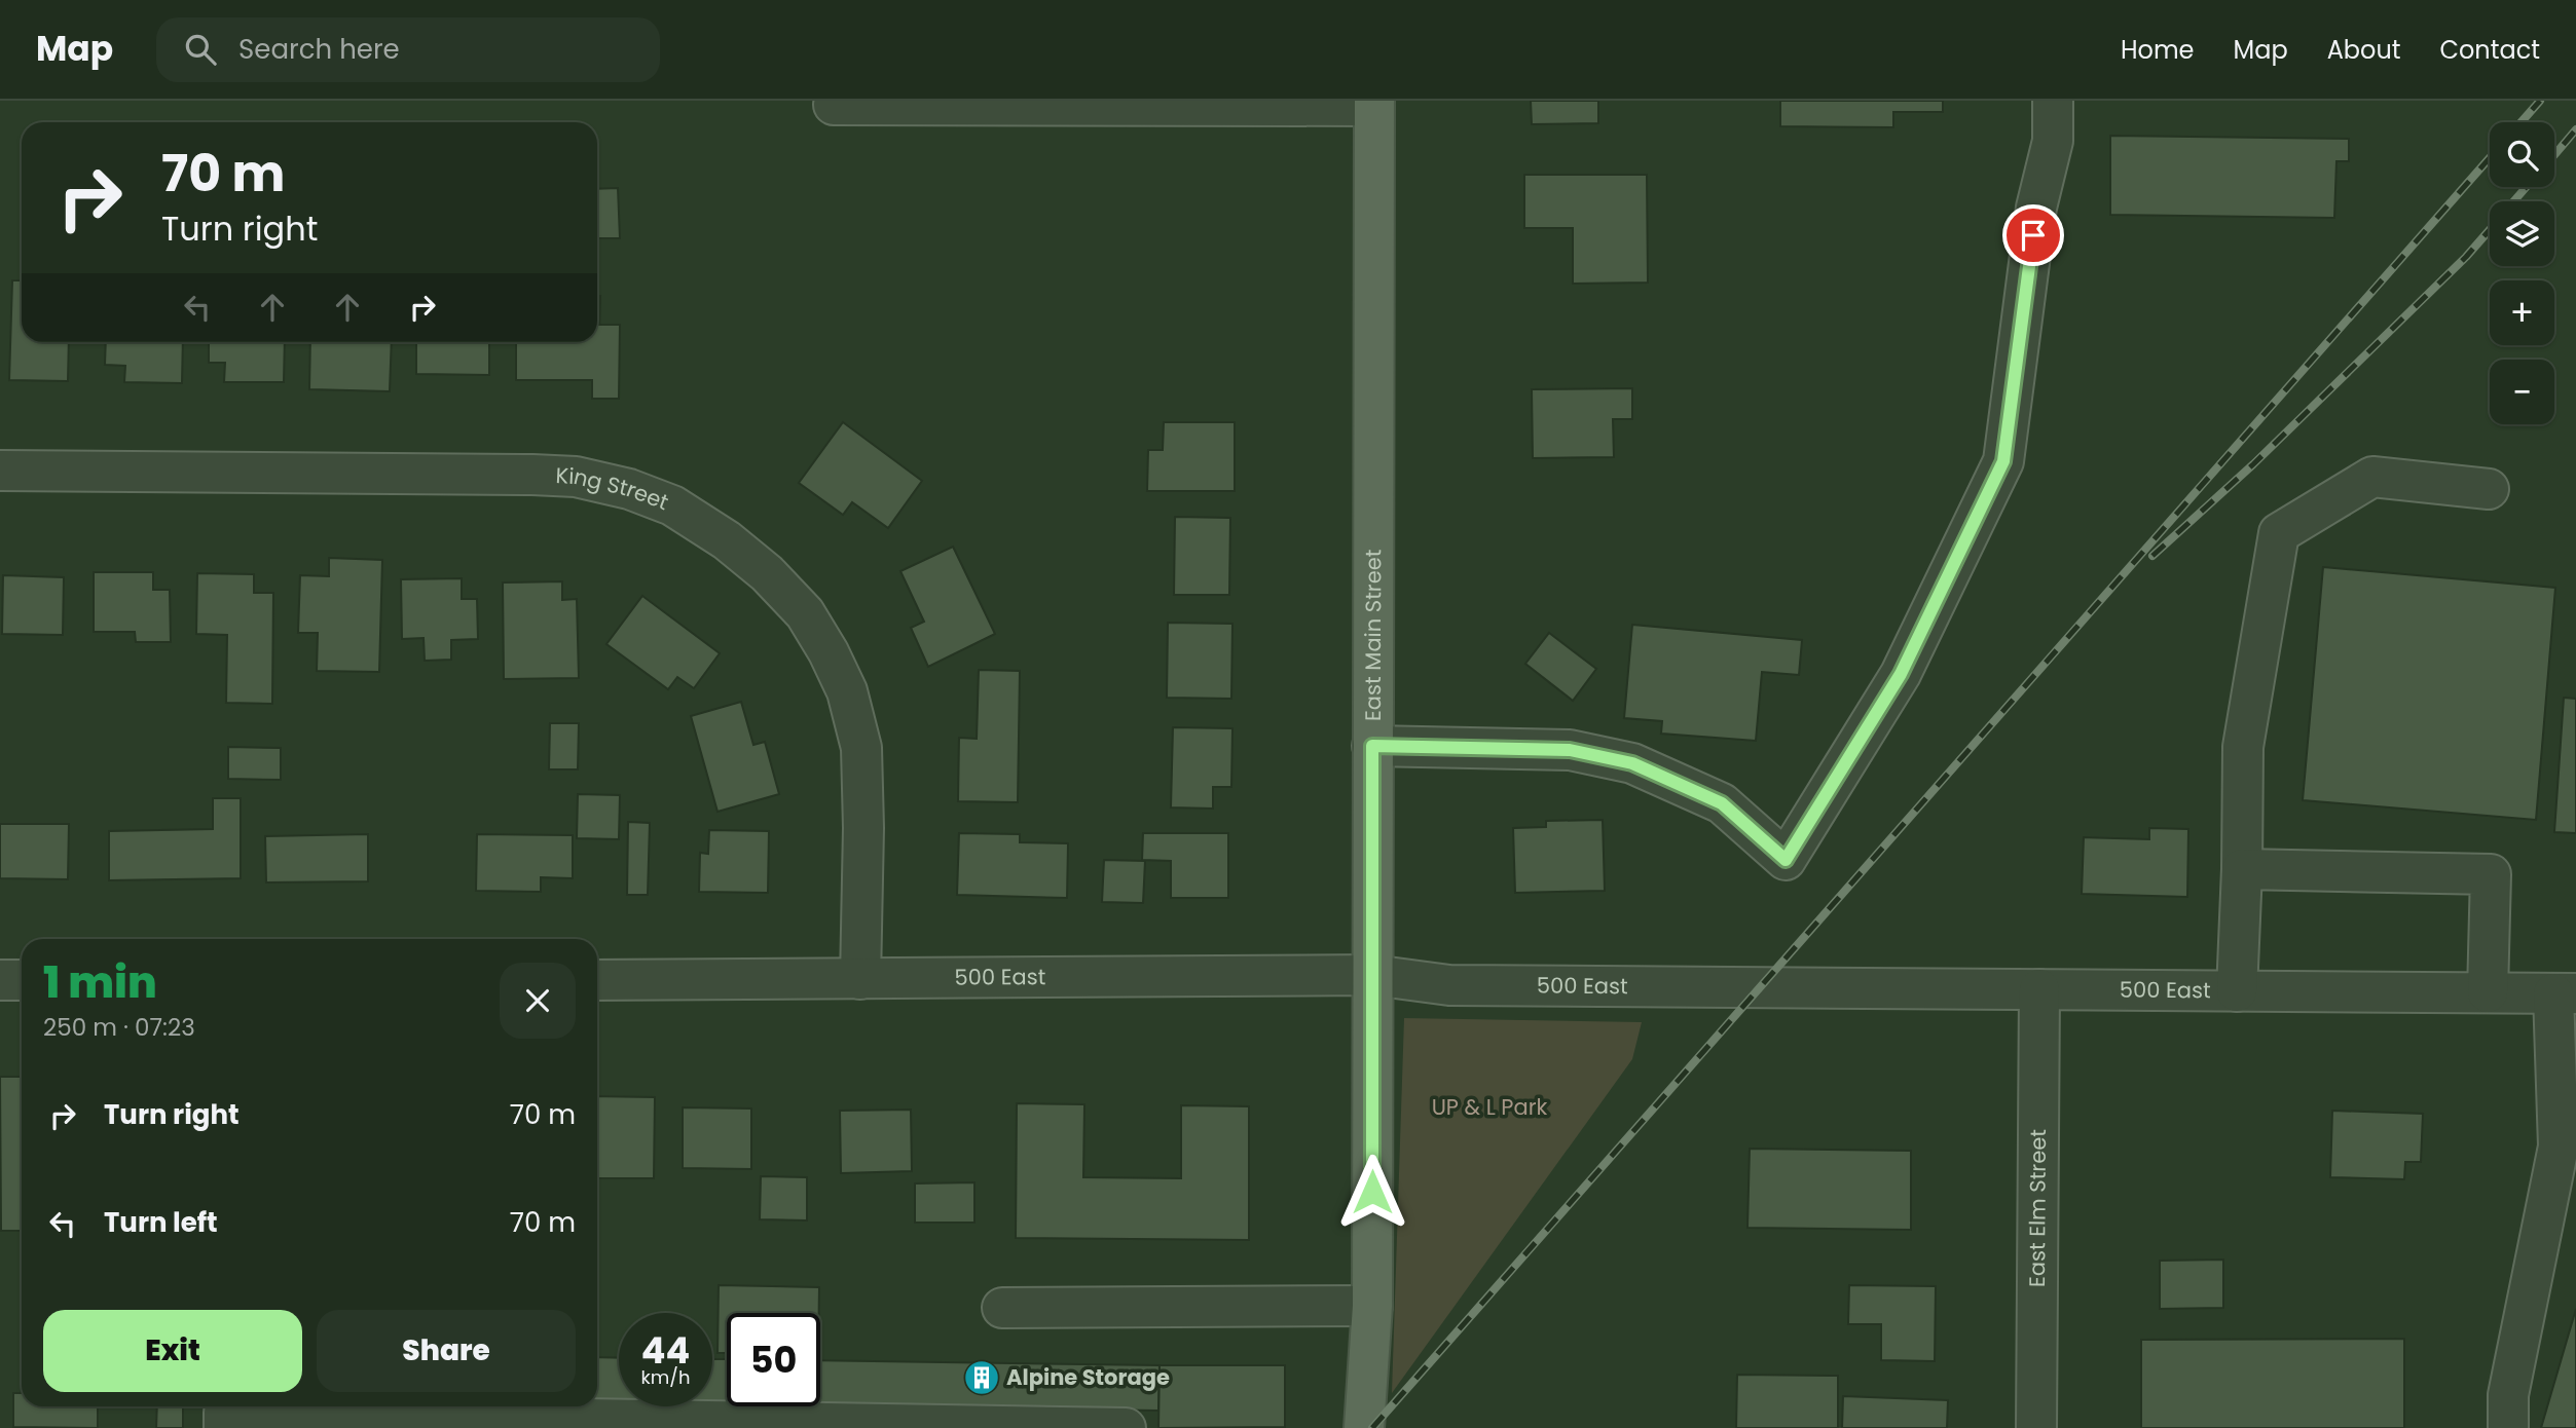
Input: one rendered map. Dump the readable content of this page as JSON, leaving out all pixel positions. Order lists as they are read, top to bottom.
{
  "streets": {
    "main road": ["East Main Street"],
    "street": ["King Street", "500 East", "East Elm Street"]
  },
  "crossings": [
    ["King Street", "500 East"],
    ["East Main Street", "500 East"],
    ["500 East", "East Elm Street"]
  ],
  "parks": ["UP & L Park"],
  "places": {
    "building": ["Alpine Storage"]
  },
  "page": {
    "header": "Map",
    "search": "Search here",
    "nav": [
      "Home",
      "Map",
      "About",
      "Contact"
    ],
    "map_buttons": ["+", "−"],
    "turn": ["70 m", "Turn right"],
    "heading": ["1 min", "250 m · 07:23"],
    "list": [
      {
        "name": "Turn right",
        "value": "70 m"
      },
      {
        "name": "Turn left",
        "value": "70 m"
      }
    ],
    "buttons": ["Exit", "Share"],
    "speed": "44 km/h",
    "limit": "50"
  }
}
